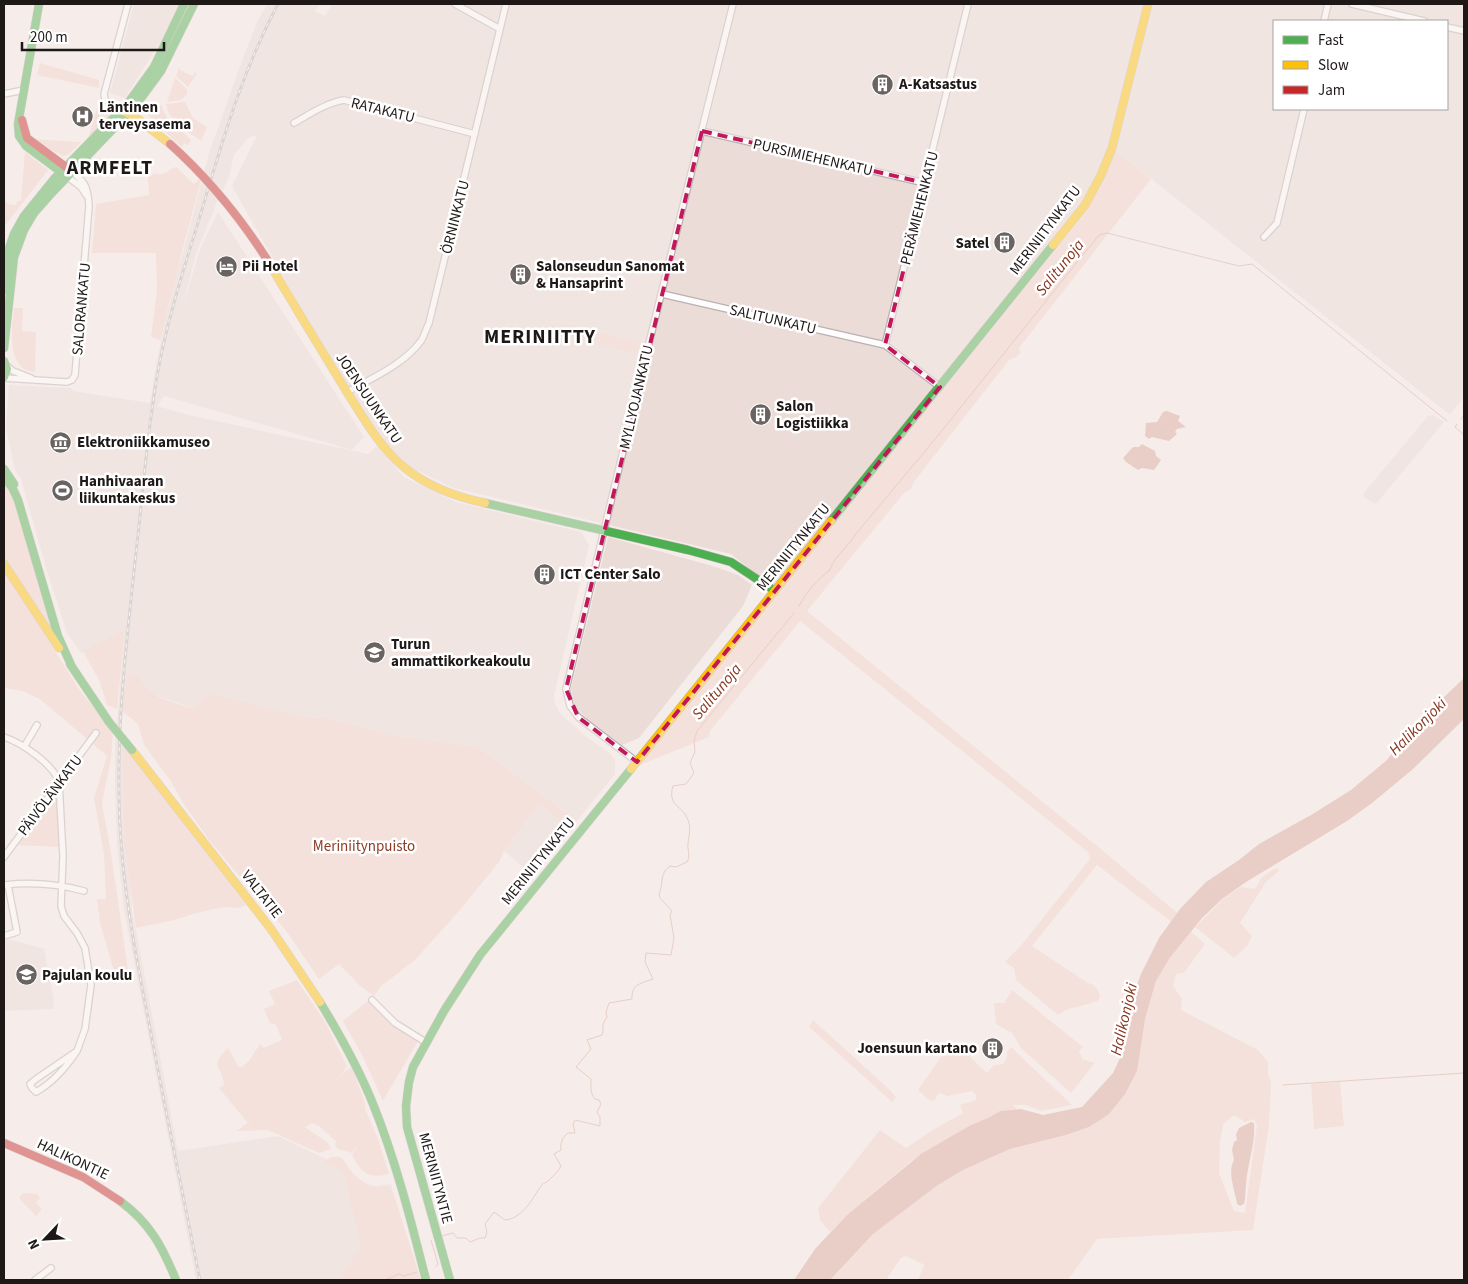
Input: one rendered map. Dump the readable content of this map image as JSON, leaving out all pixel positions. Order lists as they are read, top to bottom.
{
  "streets": {
    "main road": [
      "MERINIITYNKATU",
      "JOENSUUNKATU",
      "VALTATIE",
      "HALIKONTIE",
      "MERINIITYNTIE"
    ],
    "street": [
      "RATAKATU",
      "PURSIMIEHENKATU",
      "PERÄMIEHENKATU",
      "ÖRNINKATU",
      "SALORANKATU",
      "SALITUNKATU",
      "MYLLYOJANKATU",
      "PÄIVÖLÄNKATU"
    ]
  },
  "crossings": [
    ["RATAKATU", "ÖRNINKATU"],
    ["PURSIMIEHENKATU", "PERÄMIEHENKATU"],
    ["PURSIMIEHENKATU", "MYLLYOJANKATU"],
    ["PERÄMIEHENKATU", "SALITUNKATU"],
    ["ÖRNINKATU", "JOENSUUNKATU"],
    ["MERINIITYNKATU", "MYLLYOJANKATU"],
    ["MERINIITYNKATU", "JOENSUUNKATU"],
    ["MERINIITYNKATU", "MERINIITYNTIE"],
    ["SALITUNKATU", "MYLLYOJANKATU"],
    ["MYLLYOJANKATU", "JOENSUUNKATU"]
  ],
  "districts": ["ARMFELT", "MERINIITTY"],
  "water": ["Salitunoja", "Halikonjoki"],
  "parks": ["Meriniitynpuisto"],
  "places": {
    "building": [
      "A-Katsastus",
      "Satel",
      "Salonseudun Sanomat & Hansaprint",
      "Salon Logistiikka",
      "ICT Center Salo",
      "Joensuun kartano"
    ],
    "hospital": ["Läntinen terveysasema"],
    "hotel": ["Pii Hotel"],
    "museum": ["Elektroniikkamuseo"],
    "sports": ["Hanhivaaran liikuntakeskus"],
    "school or university": ["Turun ammattikorkeakoulu", "Pajulan koulu"]
  },
  "legend": ["Fast", "Slow", "Jam"],
  "scale_bar": "200 m",
  "north": "bottom left"
}
